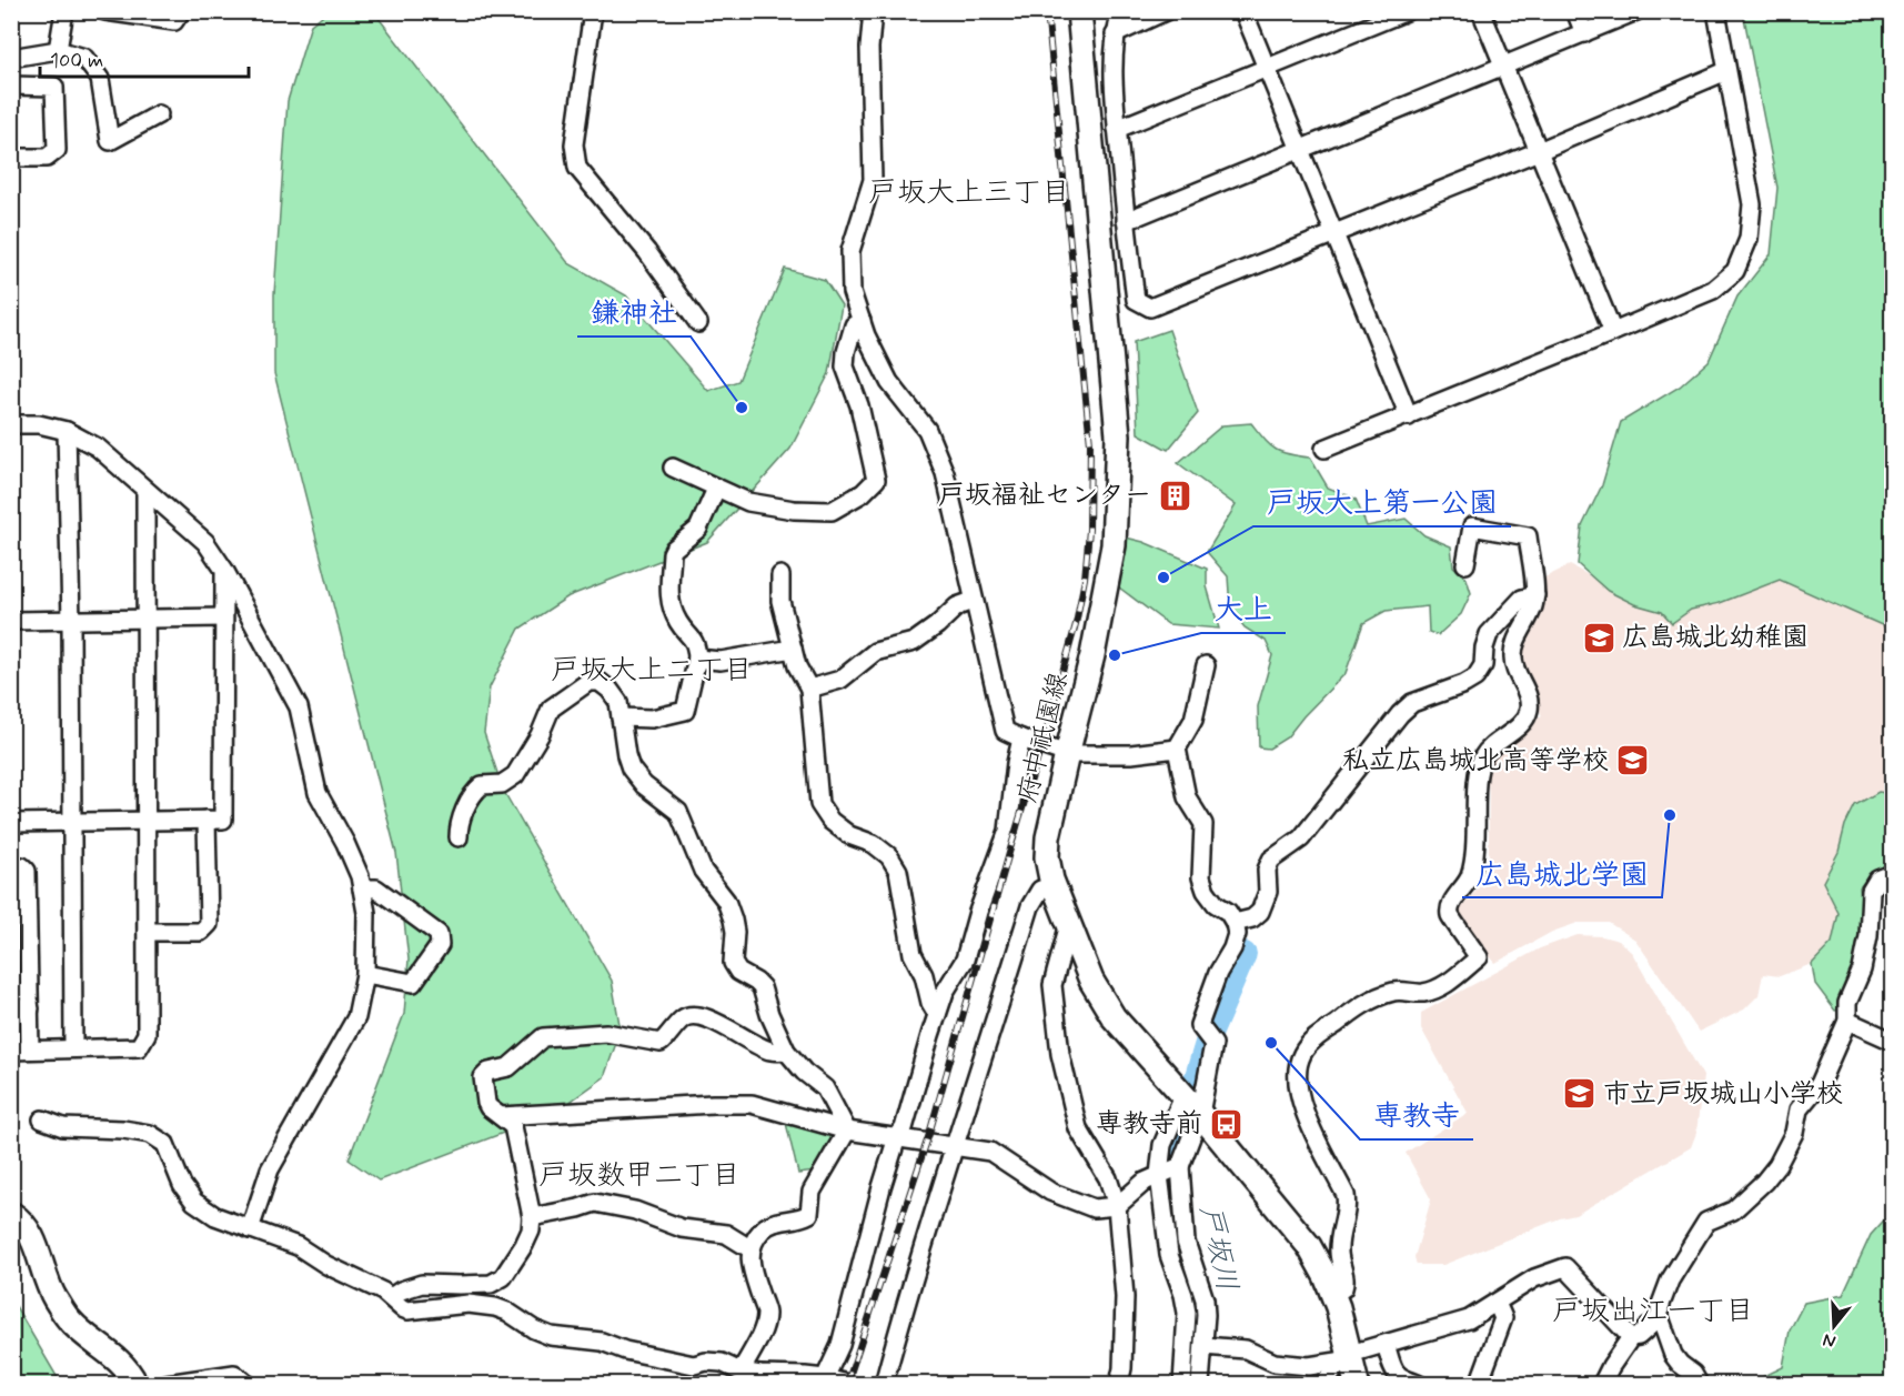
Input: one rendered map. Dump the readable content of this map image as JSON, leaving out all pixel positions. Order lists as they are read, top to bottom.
{
  "streets": {
    "main road": ["府中祇園線"]
  },
  "districts": [
    "戸坂大上三丁目",
    "戸坂大上二丁目",
    "戸坂数甲二丁目",
    "戸坂出江一丁目"
  ],
  "water": ["戸坂川"],
  "places": {
    "other": [
      "鎌神社",
      "戸坂大上第一公園",
      "大上",
      "広島城北学園",
      "専教寺"
    ],
    "building": ["戸坂福祉センター"],
    "school or university": ["広島城北幼稚園", "私立広島城北高等学校", "市立戸坂城山小学校"],
    "bus stop": ["専教寺前"]
  },
  "scale_bar": "100 m",
  "north": "bottom"
}
